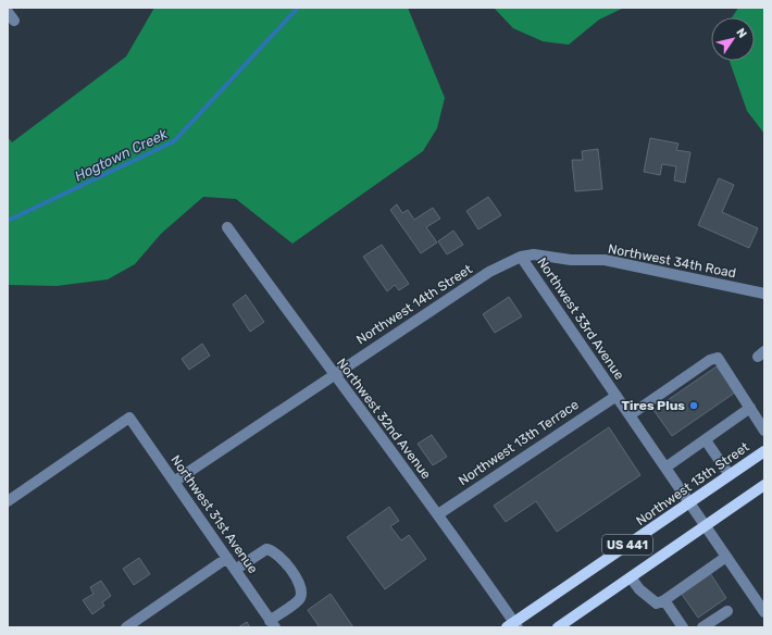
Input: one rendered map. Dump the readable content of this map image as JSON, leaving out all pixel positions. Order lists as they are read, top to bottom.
{
  "streets": {
    "main road": ["Northwest 13th Street", "US 441"],
    "street": [
      "Northwest 34th Road",
      "Northwest 14th Street",
      "Northwest 33rd Avenue",
      "Northwest 32nd Avenue",
      "Northwest 13th Terrace",
      "Northwest 31st Avenue"
    ]
  },
  "crossings": [
    ["Northwest 34th Road", "Northwest 14th Street"],
    ["Northwest 34th Road", "Northwest 33rd Avenue"],
    ["Northwest 14th Street", "Northwest 33rd Avenue"],
    ["Northwest 14th Street", "Northwest 32nd Avenue"],
    ["Northwest 14th Street", "Northwest 31st Avenue"],
    ["Northwest 33rd Avenue", "Northwest 13th Terrace"],
    ["Northwest 33rd Avenue", "Northwest 13th Street"],
    ["Northwest 33rd Avenue", "US 441"],
    ["Northwest 32nd Avenue", "Northwest 13th Terrace"],
    ["Northwest 32nd Avenue", "Northwest 13th Street"]
  ],
  "water": ["Hogtown Creek"],
  "places": ["Tires Plus"],
  "north": "top right"
}
